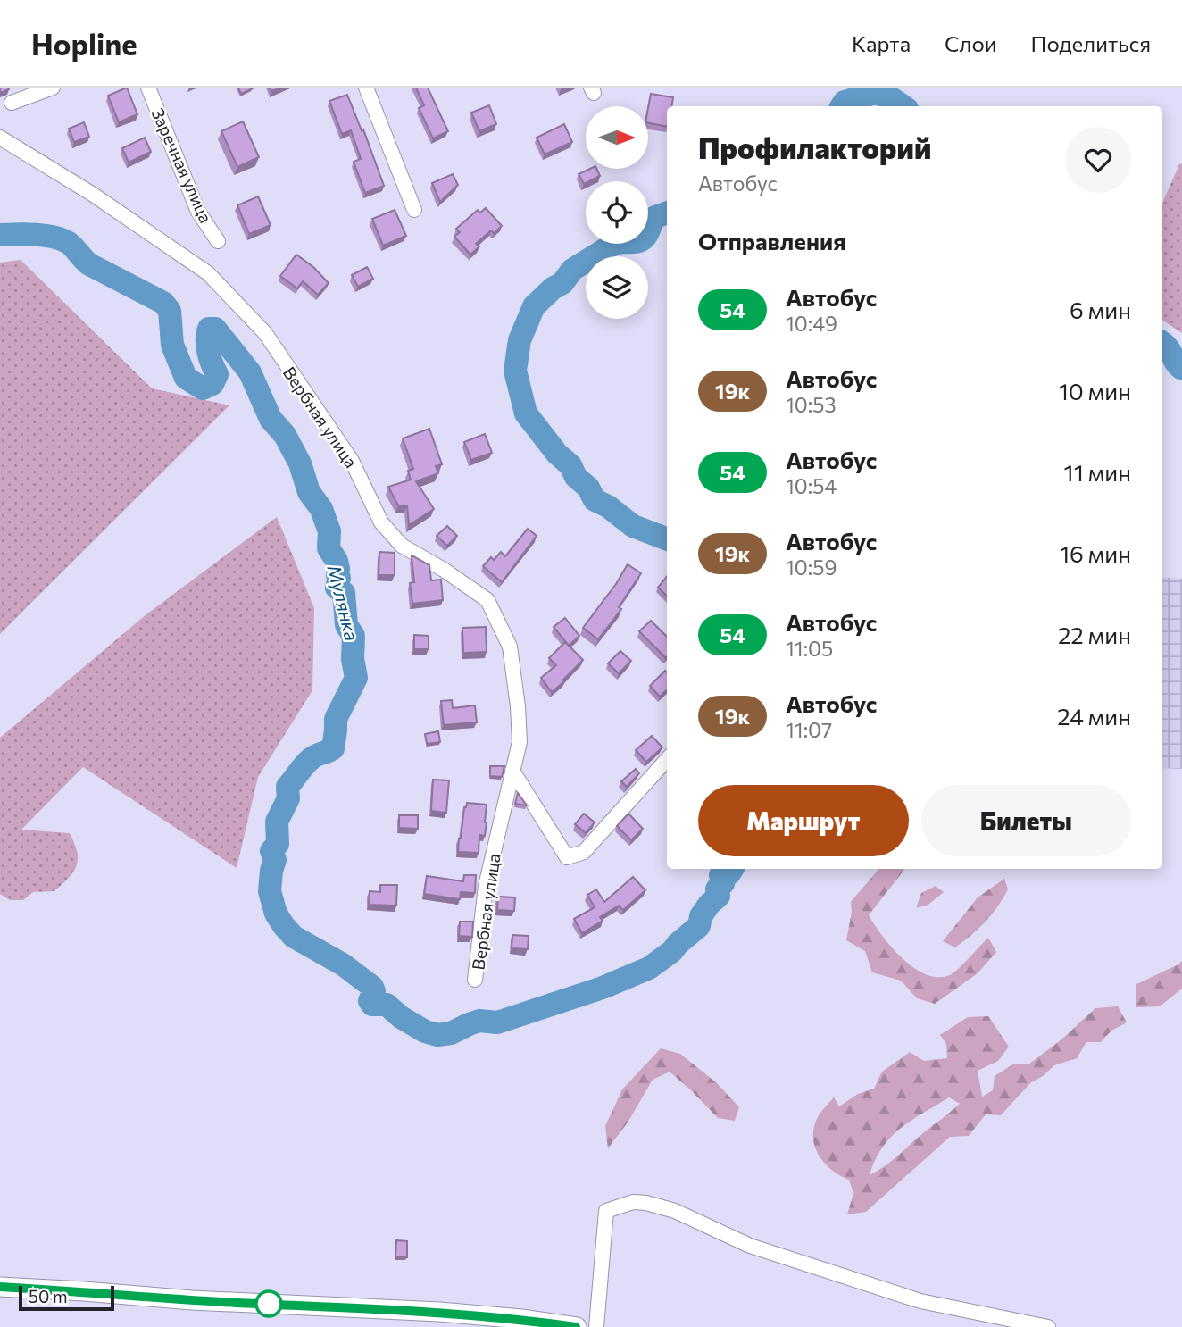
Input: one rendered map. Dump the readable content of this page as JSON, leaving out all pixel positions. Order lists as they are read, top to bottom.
{
  "streets": {
    "street": ["Заречная улица", "Вербная улица"]
  },
  "water": ["Мулянка"],
  "lines": ["bus line 54"],
  "scale_bar": "50 m",
  "north": "right",
  "page": {
    "header": "Hopline",
    "nav": ["Карта", "Слои", "Поделиться"],
    "heading": [
      ["Профилакторий", "Автобус"],
      "Отправления"
    ],
    "list": [
      {
        "mark": "54",
        "name": "Автобус",
        "note": "10:49",
        "value": "6 мин"
      },
      {
        "mark": "19к",
        "name": "Автобус",
        "note": "10:53",
        "value": "10 мин"
      },
      {
        "mark": "54",
        "name": "Автобус",
        "note": "10:54",
        "value": "11 мин"
      },
      {
        "mark": "19к",
        "name": "Автобус",
        "note": "10:59",
        "value": "16 мин"
      },
      {
        "mark": "54",
        "name": "Автобус",
        "note": "11:05",
        "value": "22 мин"
      },
      {
        "mark": "19к",
        "name": "Автобус",
        "note": "11:07",
        "value": "24 мин"
      }
    ],
    "buttons": ["Маршрут", "Билеты"],
    "scale": "50 m"
  }
}
